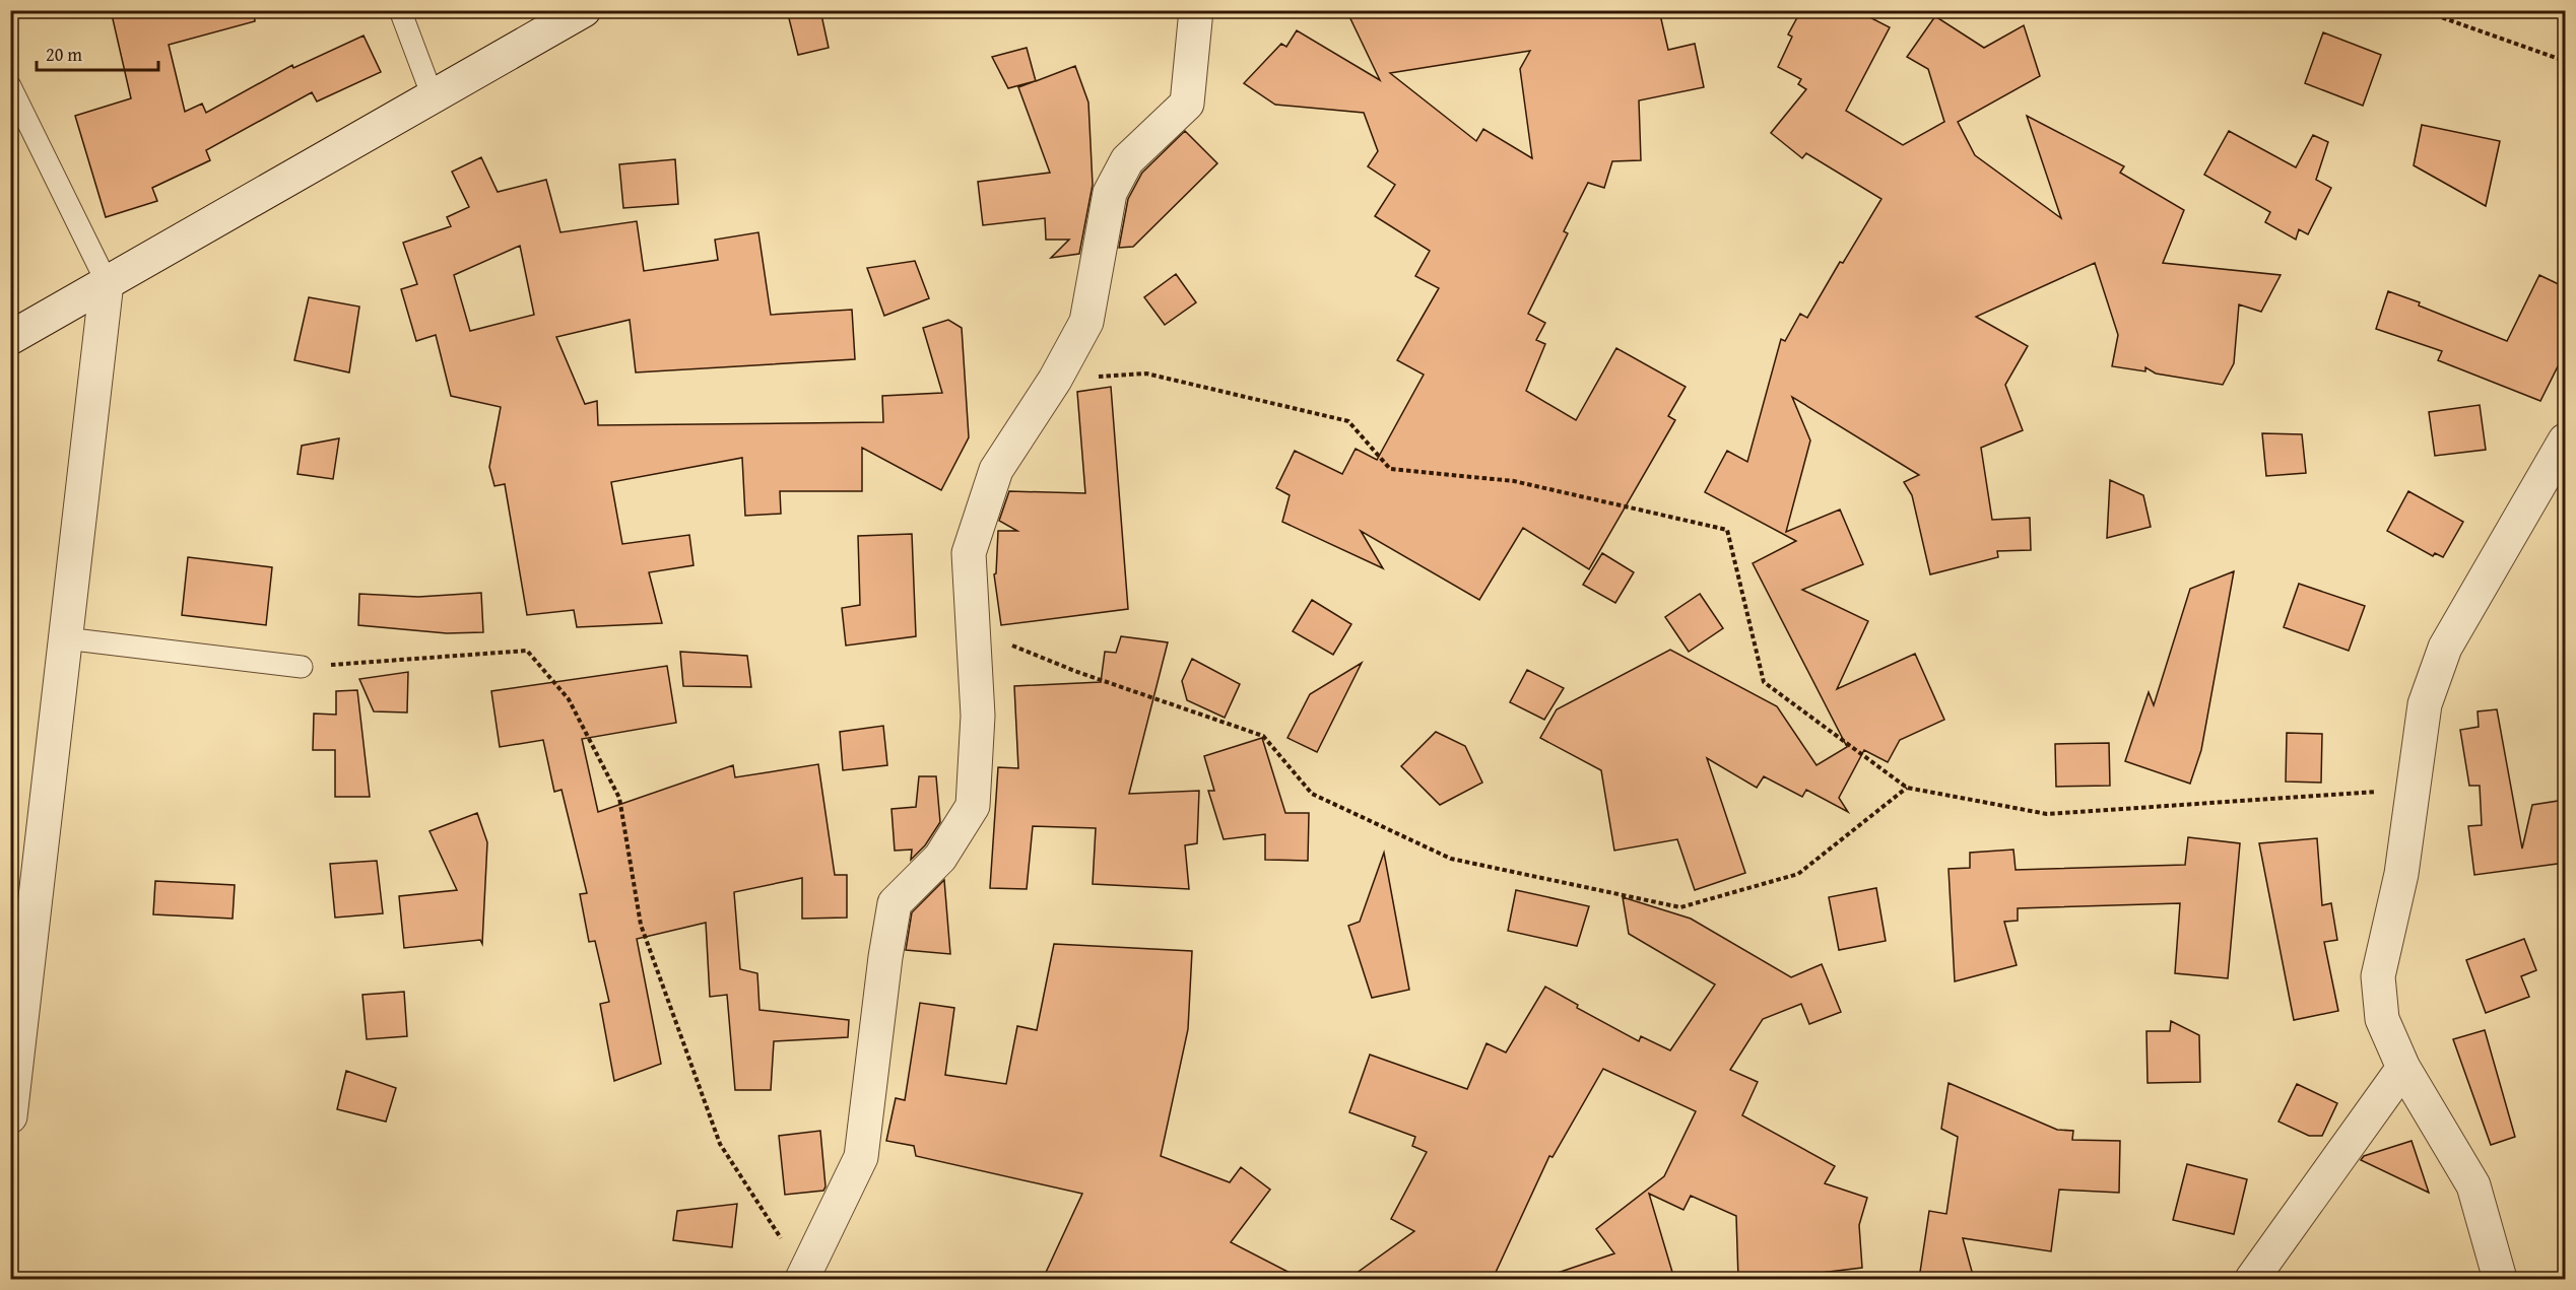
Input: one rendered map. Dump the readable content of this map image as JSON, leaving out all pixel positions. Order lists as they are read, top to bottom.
{
  "scale_bar": "20 m"
}
